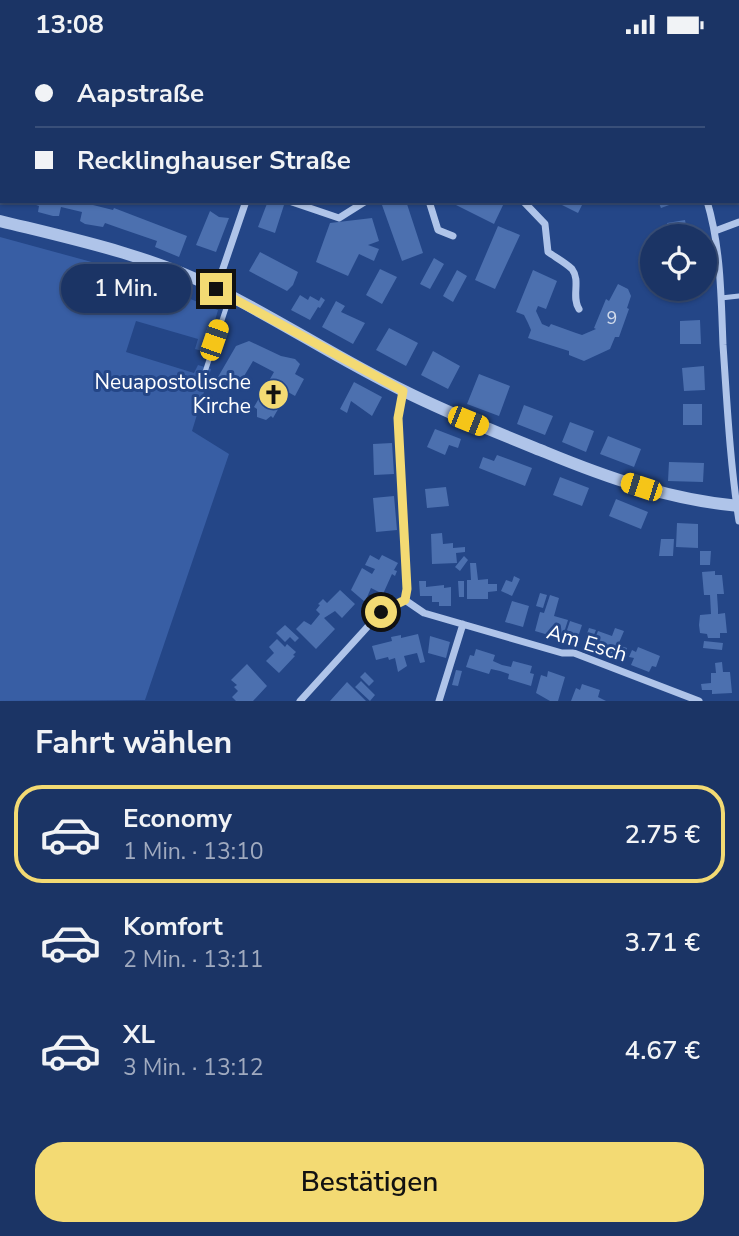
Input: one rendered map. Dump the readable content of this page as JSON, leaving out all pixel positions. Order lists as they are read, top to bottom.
{
  "streets": {
    "street": ["Am Esch"]
  },
  "places": {
    "church": ["Neuapostolische Kirche"]
  },
  "house_numbers": ["9"],
  "page": {
    "status": "13:08",
    "banner": ["Aapstraße", "Recklinghauser Straße"],
    "bubble": "1 Min.",
    "heading": "Fahrt wählen",
    "list": [
      {
        "name": "Economy",
        "note": "1 Min. · 13:10",
        "value": "2.75 €"
      },
      {
        "name": "Komfort",
        "note": "2 Min. · 13:11",
        "value": "3.71 €"
      },
      {
        "name": "XL",
        "note": "3 Min. · 13:12",
        "value": "4.67 €"
      }
    ],
    "buttons": "Bestätigen"
  }
}
